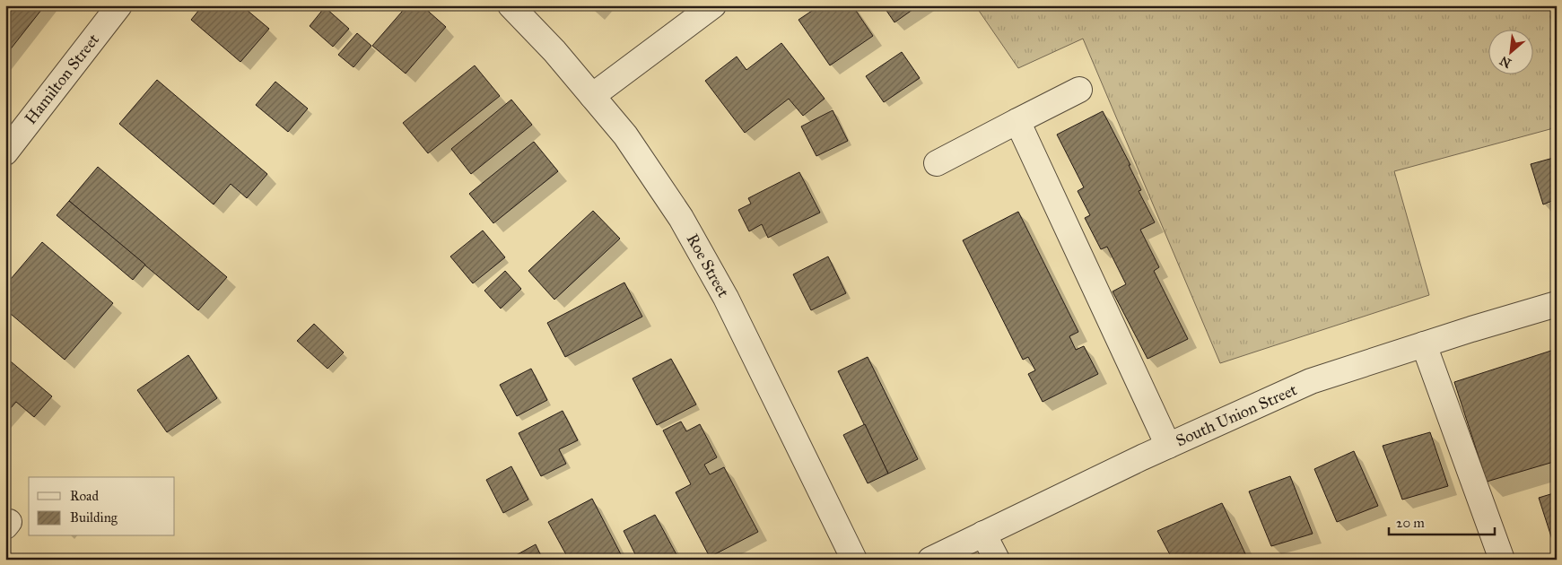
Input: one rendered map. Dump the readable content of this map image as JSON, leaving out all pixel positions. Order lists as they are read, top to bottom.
{
  "streets": {
    "street": ["Hamilton Street", "Roe Street", "South Union Street"]
  },
  "legend": ["Road", "Building"],
  "scale_bar": "20 m",
  "north": "bottom left"
}
